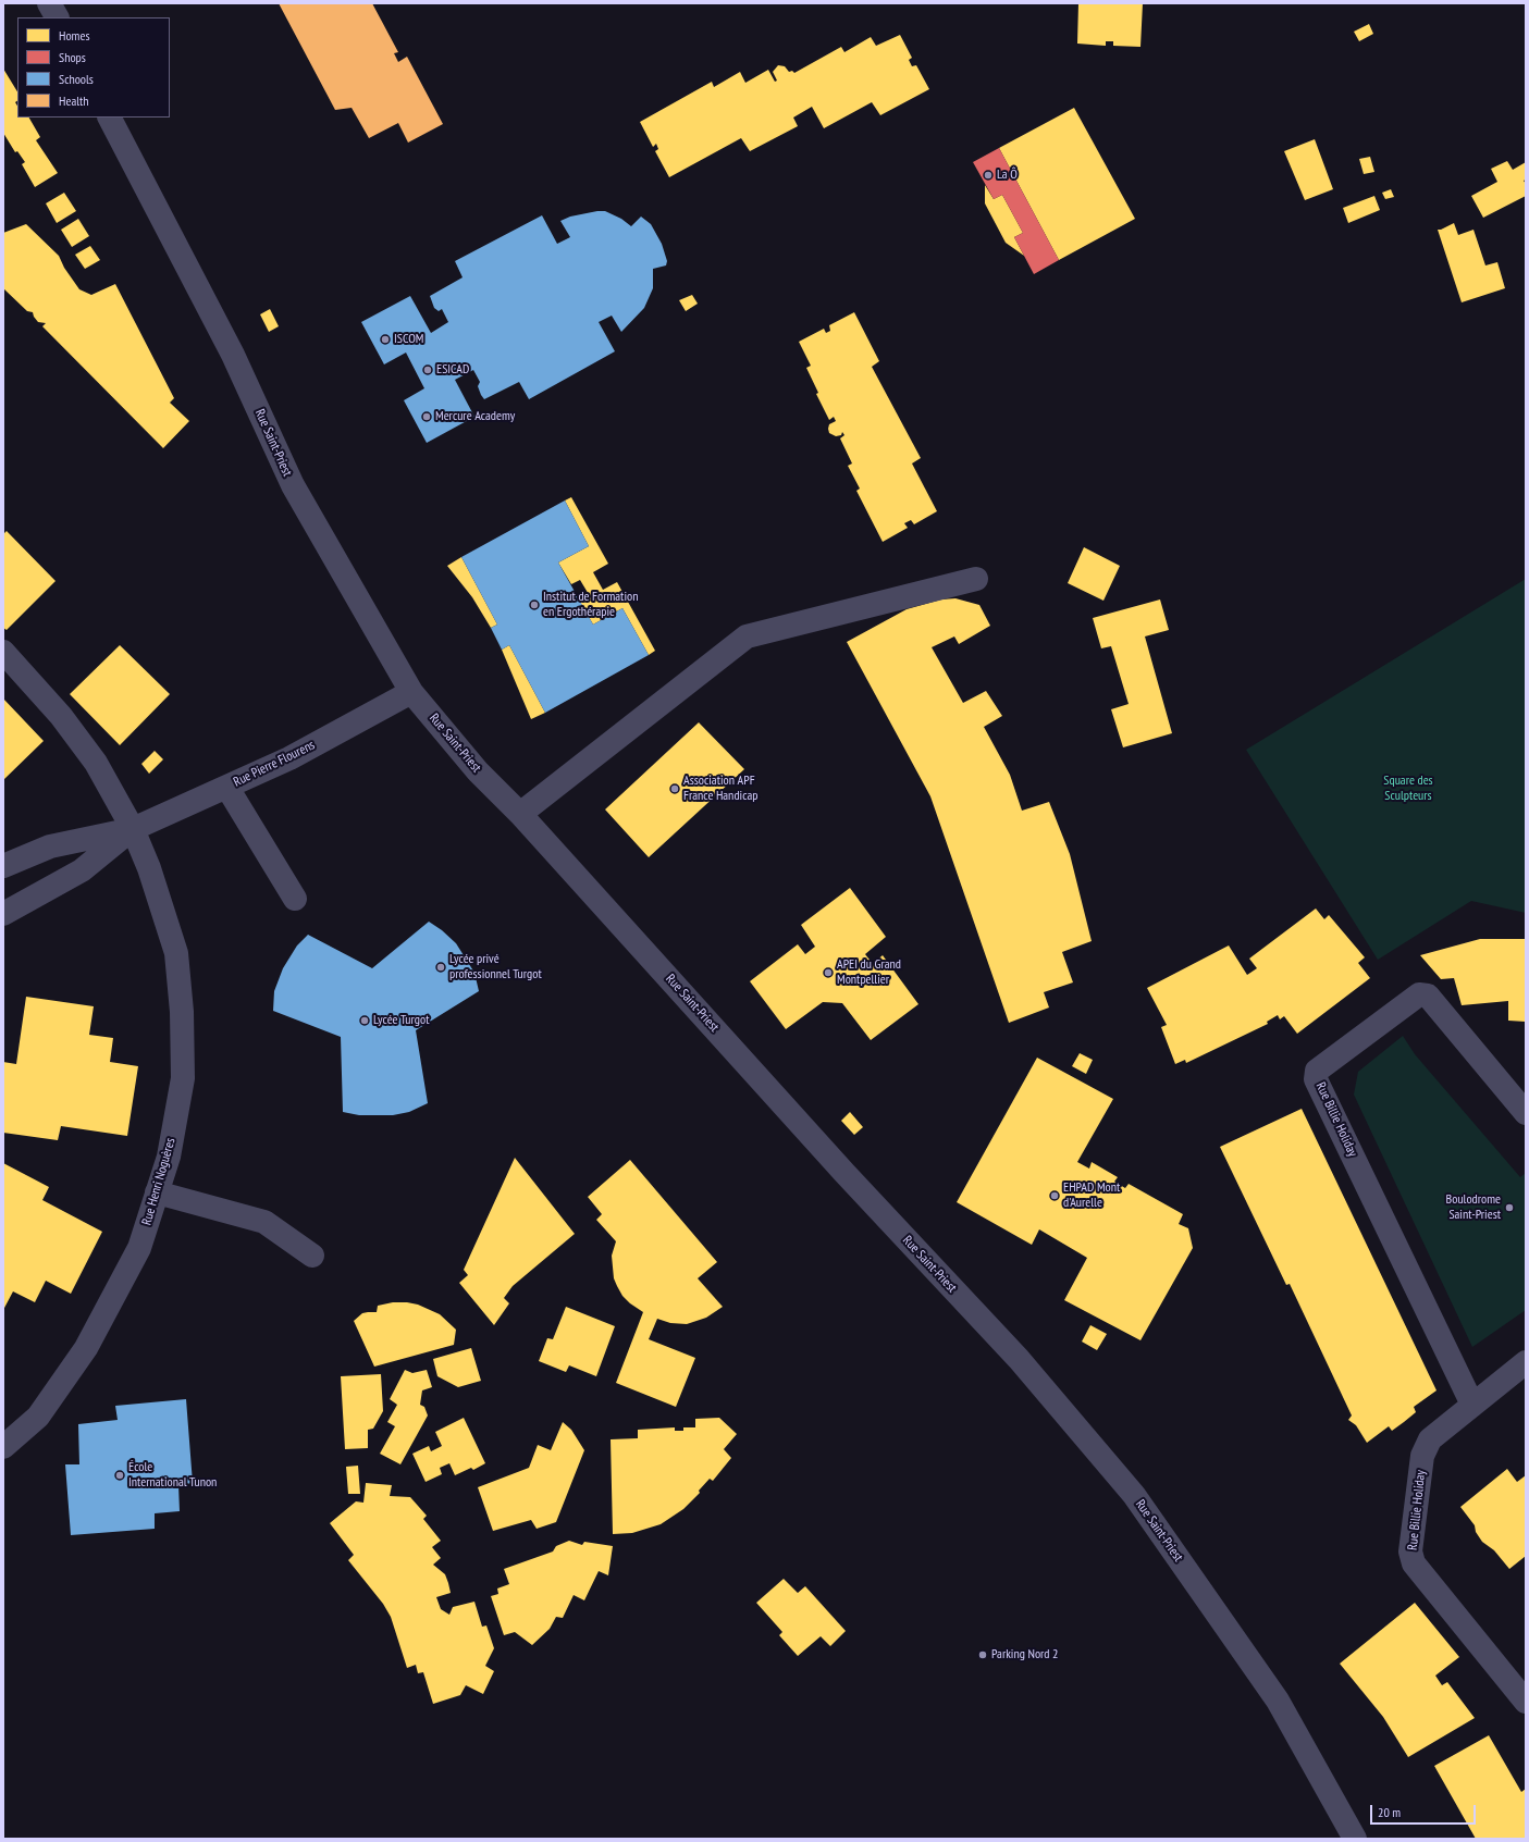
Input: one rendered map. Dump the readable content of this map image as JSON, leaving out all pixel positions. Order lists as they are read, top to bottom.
{
  "streets": {
    "street": [
      "Rue Saint-Priest",
      "Rue Pierre Flourens",
      "Rue Billie Holiday",
      "Rue Henri Noguères"
    ]
  },
  "crossings": [
    ["Rue Saint-Priest", "Rue Pierre Flourens"],
    ["Rue Pierre Flourens", "Rue Henri Noguères"]
  ],
  "parks": ["Square des Sculpteurs"],
  "places": [
    "La Ô",
    "ISCOM",
    "ESICAD",
    "Mercure Academy",
    "Institut de Formation en Ergothérapie",
    "Association APF France Handicap",
    "Lycée privé professionnel Turgot",
    "APEI du Grand Montpellier",
    "Lycée Turgot",
    "EHPAD Mont d'Aurelle",
    "Boulodrome Saint-Priest",
    "École International Tunon",
    "Parking Nord 2"
  ],
  "legend": [
    "Homes",
    "Shops",
    "Schools",
    "Health"
  ],
  "scale_bar": "20 m"
}
